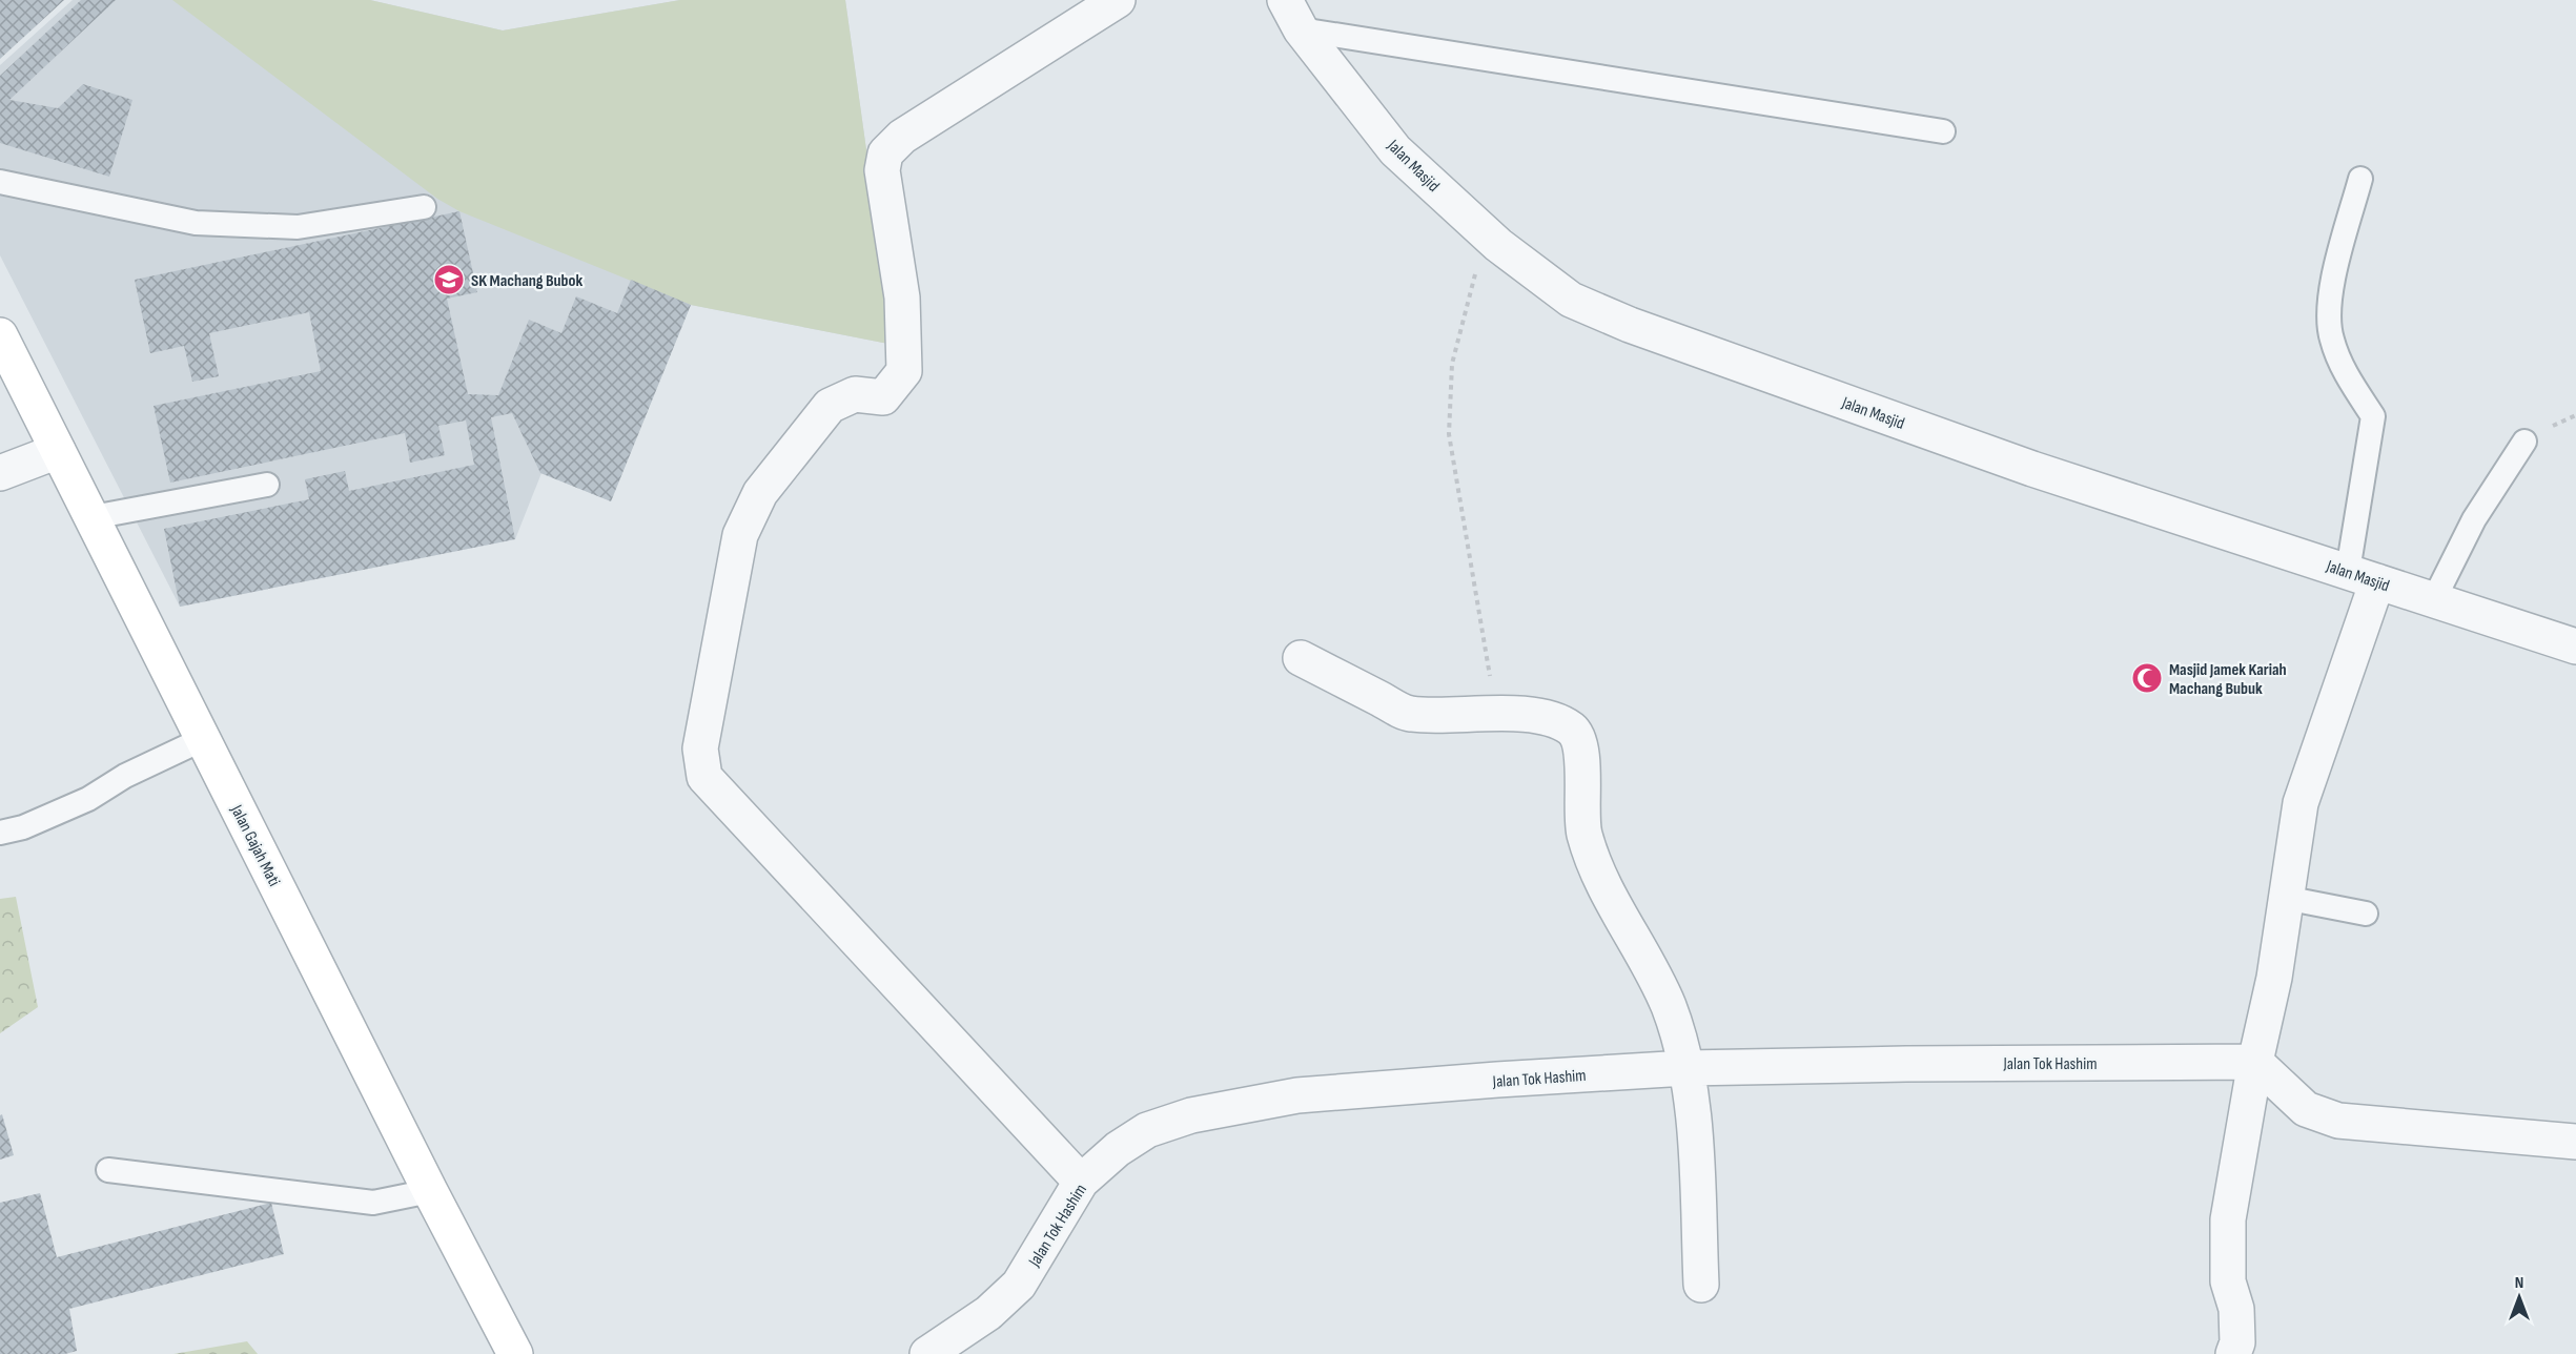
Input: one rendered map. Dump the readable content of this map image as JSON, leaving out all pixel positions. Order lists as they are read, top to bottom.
{
  "streets": {
    "main road": ["Jalan Gajah Mati"],
    "street": ["Jalan Masjid", "Jalan Tok Hashim"]
  },
  "places": {
    "school or university": ["SK Machang Bubok"],
    "mosque": ["Masjid Jamek Kariah Machang Bubuk"]
  },
  "north": "top"
}
